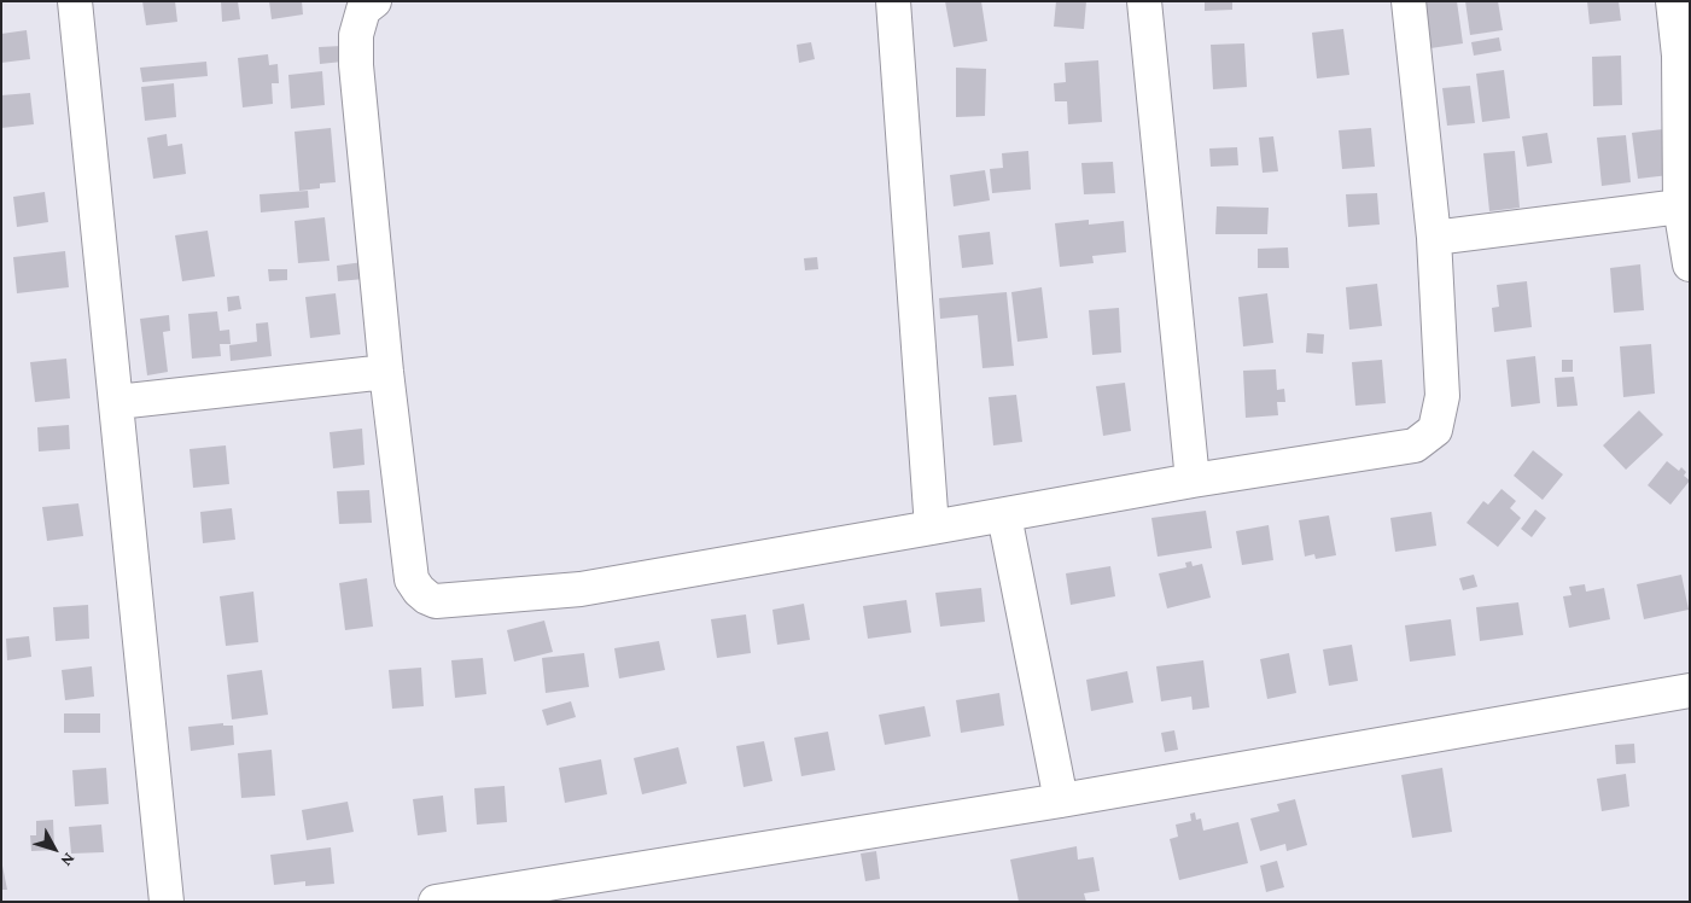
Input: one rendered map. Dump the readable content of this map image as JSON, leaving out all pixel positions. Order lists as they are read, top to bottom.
{
  "north": "bottom right"
}
